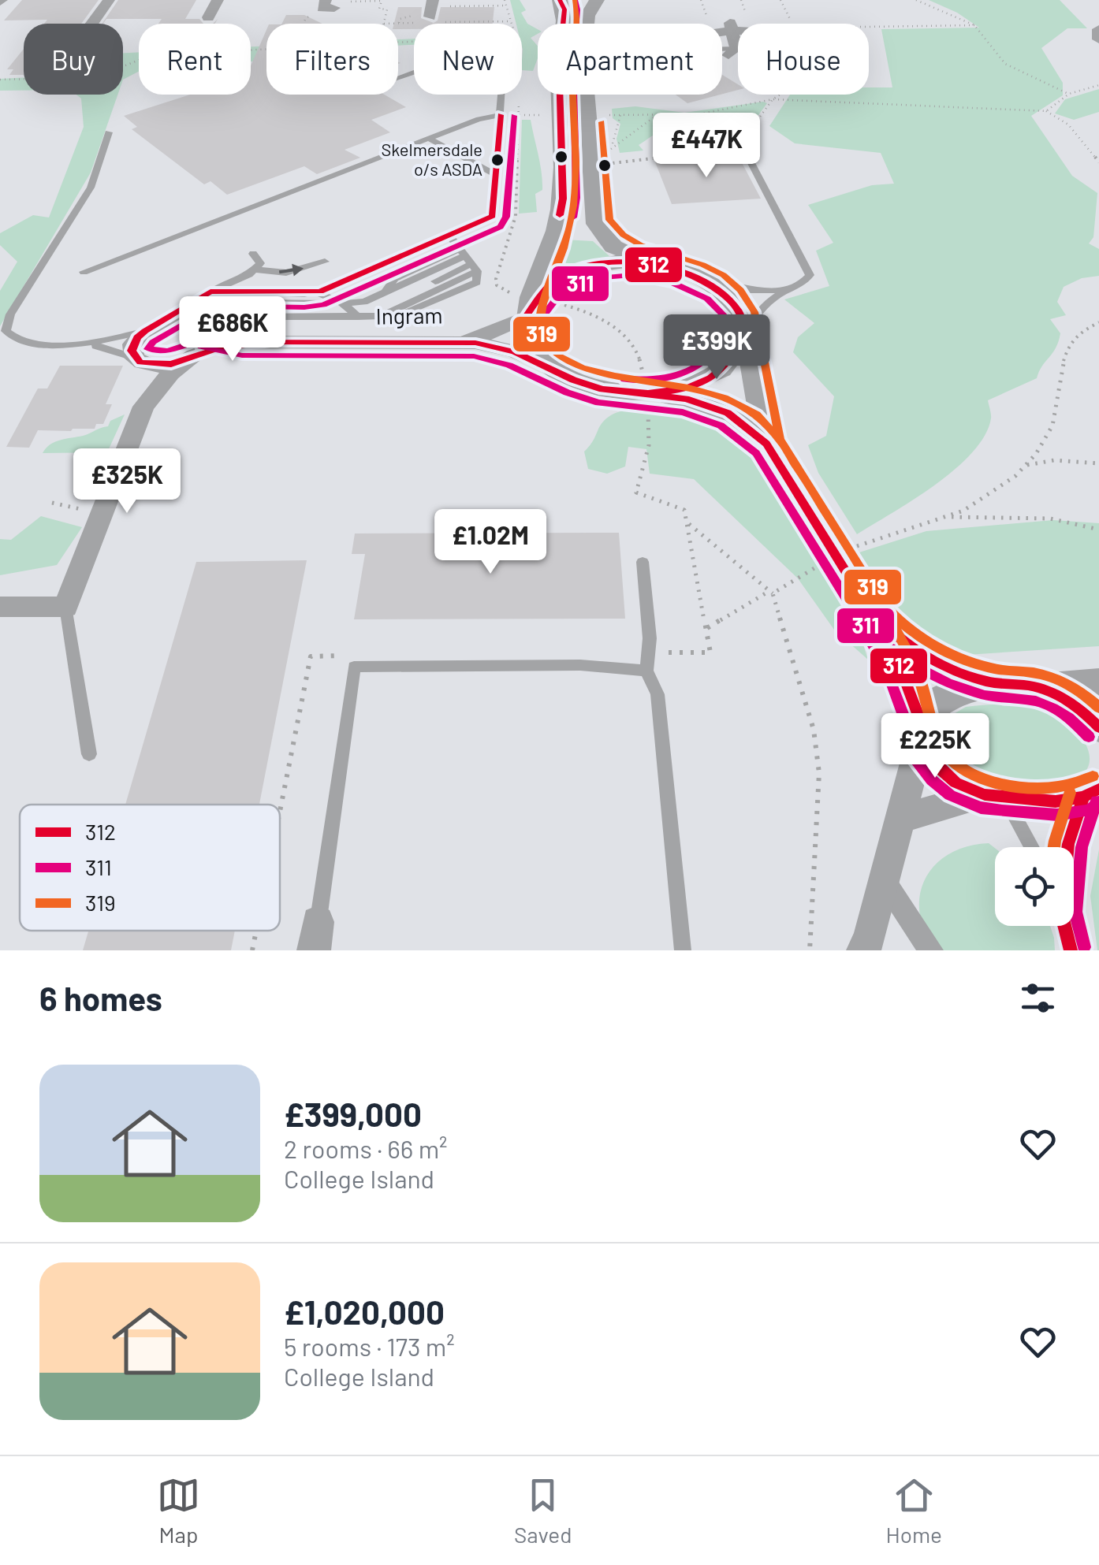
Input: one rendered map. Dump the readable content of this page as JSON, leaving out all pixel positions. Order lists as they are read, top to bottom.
{
  "streets": {
    "street": ["Ingram"]
  },
  "places": ["Skelmersdale o/s ASDA"],
  "lines": ["transit line 312", "transit line 311", "transit line 319"],
  "legend": ["312", "311", "319"],
  "page": {
    "chip": [
      "Buy",
      "Rent",
      "Filters",
      "New",
      "Apartment",
      "House"
    ],
    "price": [
      "£447K",
      "£686K",
      "£399K",
      "£325K",
      "£1.02M",
      "£225K"
    ],
    "heading": "6 homes",
    "list": [
      {
        "name": "£399,000",
        "note": "2 rooms · 66 m² · College Island"
      },
      {
        "name": "£1,020,000",
        "note": "5 rooms · 173 m² · College Island"
      }
    ],
    "tabs": ["Map", "Saved", "Home"]
  }
}
